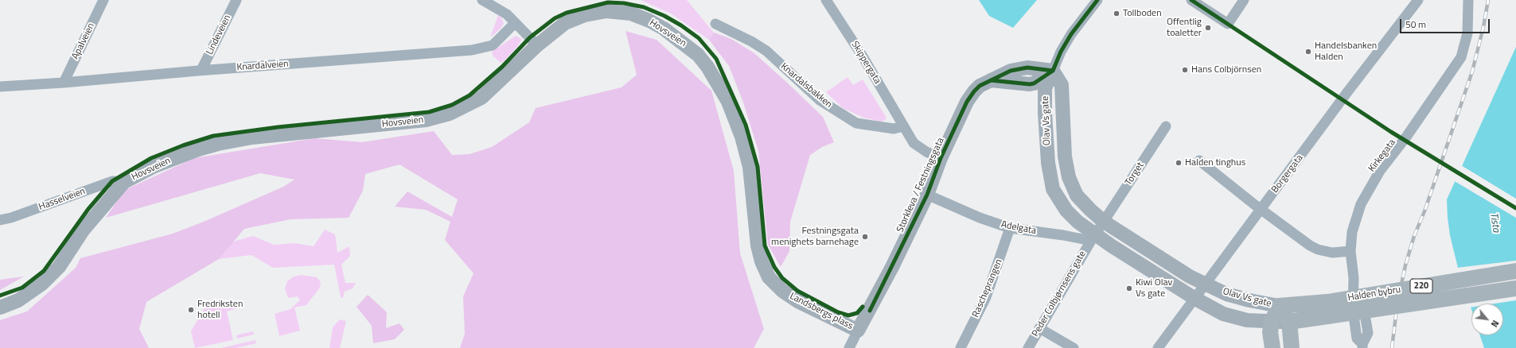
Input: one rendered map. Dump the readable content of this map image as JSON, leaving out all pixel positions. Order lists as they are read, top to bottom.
{
  "streets": {
    "main road": ["Olav Vs gate", "220", "Halden bybru"],
    "street": [
      "Hovsveien",
      "Lindeveien",
      "Apalveien",
      "Skippergata",
      "Knardalveien",
      "Knardalsbakken",
      "Kirkegata",
      "Torget",
      "Borgergata",
      "Storkleva / Festningsgata",
      "Hasselveien",
      "Adelgata",
      "Rascheprangen",
      "Peder Colbjørnsens gate",
      "Landsbergs plass"
    ]
  },
  "crossings": [
    ["Hovsveien", "Hasselveien"],
    ["Hovsveien", "Landsbergs plass"],
    ["Lindeveien", "Knardalveien"],
    ["Apalveien", "Knardalveien"],
    ["Skippergata", "Knardalsbakken"],
    ["Skippergata", "Storkleva / Festningsgata"],
    ["Olav Vs gate", "Torget"],
    ["Olav Vs gate", "Borgergata"],
    ["Olav Vs gate", "Storkleva / Festningsgata"],
    ["Olav Vs gate", "Adelgata"],
    ["Olav Vs gate", "Peder Colbjørnsens gate"],
    ["Olav Vs gate", "Halden bybru"],
    ["Storkleva / Festningsgata", "Adelgata"],
    ["Storkleva / Festningsgata", "Landsbergs plass"],
    ["Adelgata", "Rascheprangen"],
    ["Adelgata", "Peder Colbjørnsens gate"]
  ],
  "water": ["Tista"],
  "places": [
    "Tollboden",
    "Offentlig toaletter",
    "Handelsbanken Halden",
    "Hans Colbjörnsen",
    "Halden tinghus",
    "Festningsgata menighets barnehage",
    "Kiwi Olav Vs gate",
    "Fredriksten hotell"
  ],
  "scale_bar": "50 m",
  "north": "bottom right"
}
